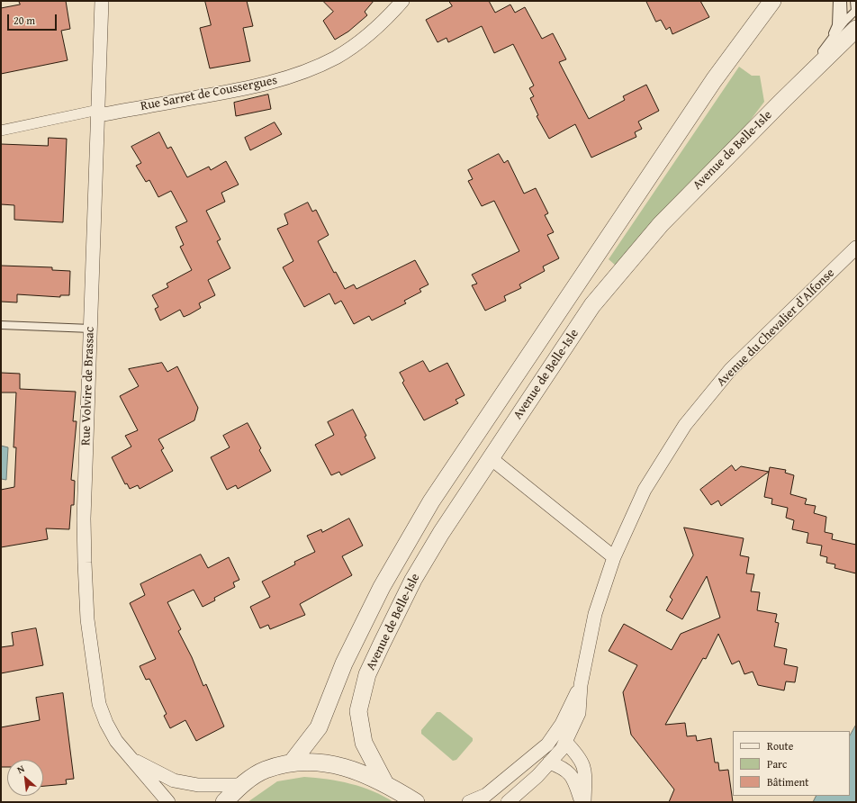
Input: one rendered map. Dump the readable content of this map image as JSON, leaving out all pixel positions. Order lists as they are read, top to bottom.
{
  "streets": {
    "street": [
      "Rue Sarret de Coussergues",
      "Avenue de Belle-Isle",
      "Avenue du Chevalier d'Alfonse",
      "Rue Volvire de Brassac"
    ]
  },
  "crossings": [
    ["Rue Sarret de Coussergues", "Rue Volvire de Brassac"]
  ],
  "legend": ["Route", "Parc", "Bâtiment"],
  "scale_bar": "20 m",
  "north": "top left"
}
